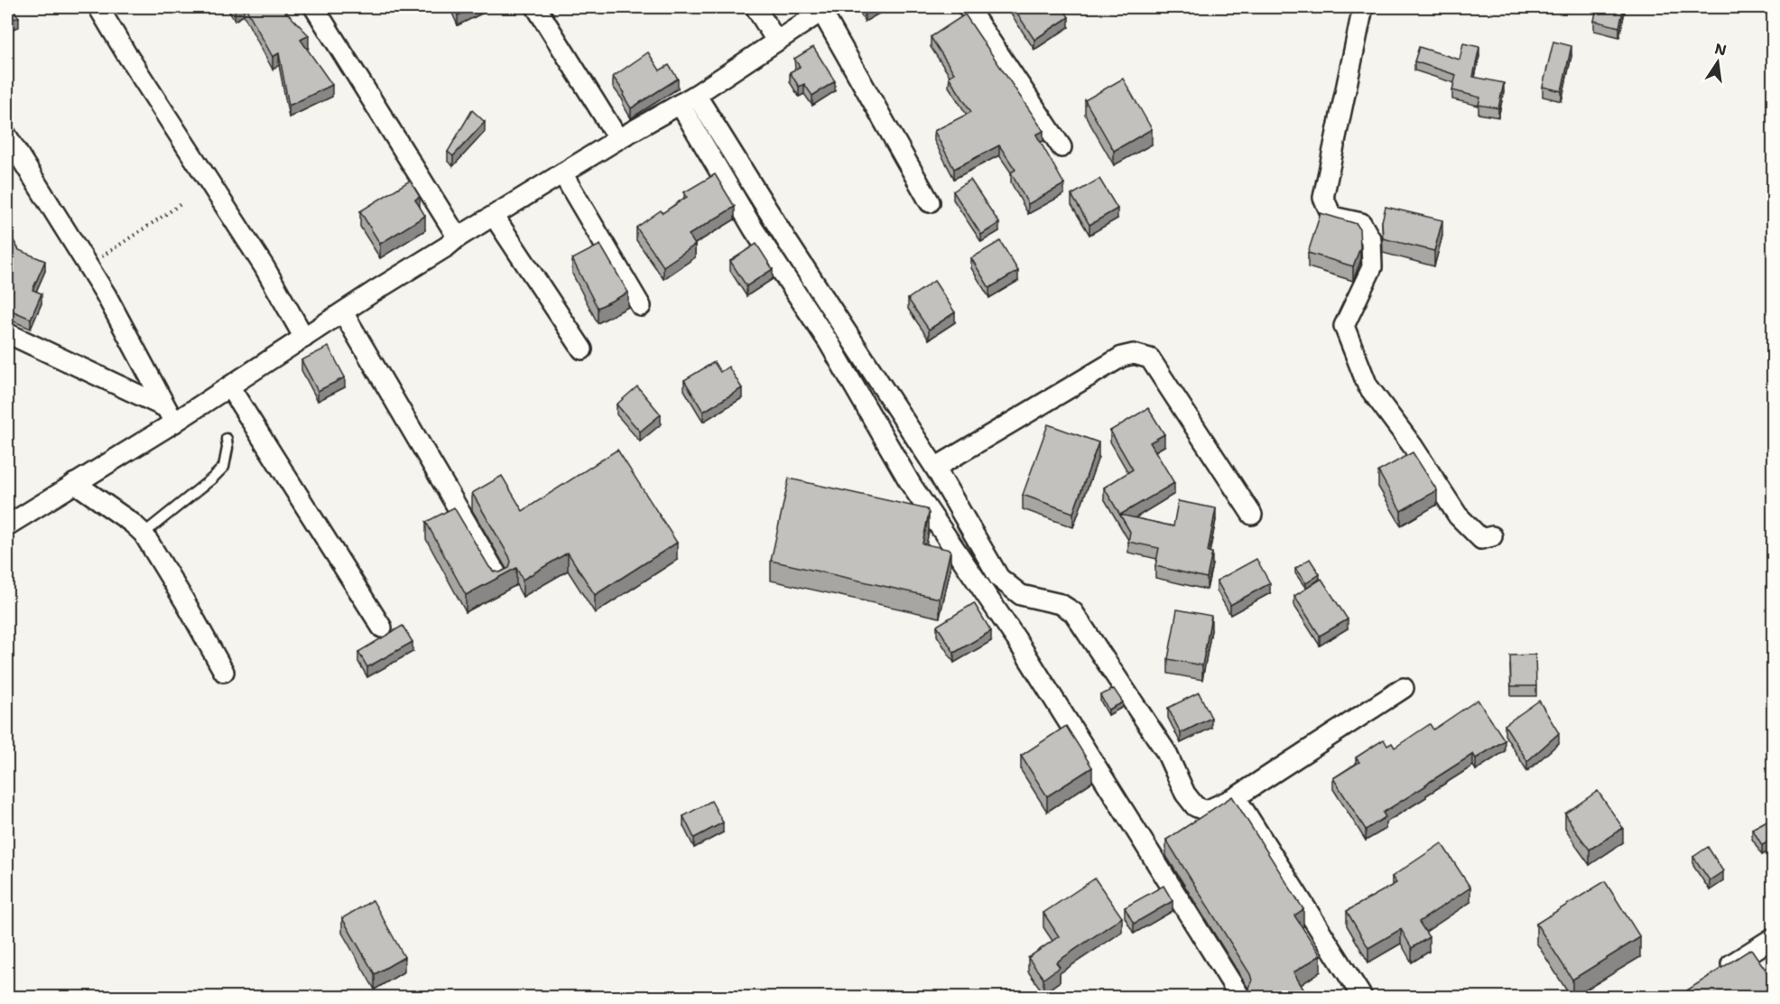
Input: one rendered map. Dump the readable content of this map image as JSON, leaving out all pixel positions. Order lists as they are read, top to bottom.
{
  "north": "top"
}
